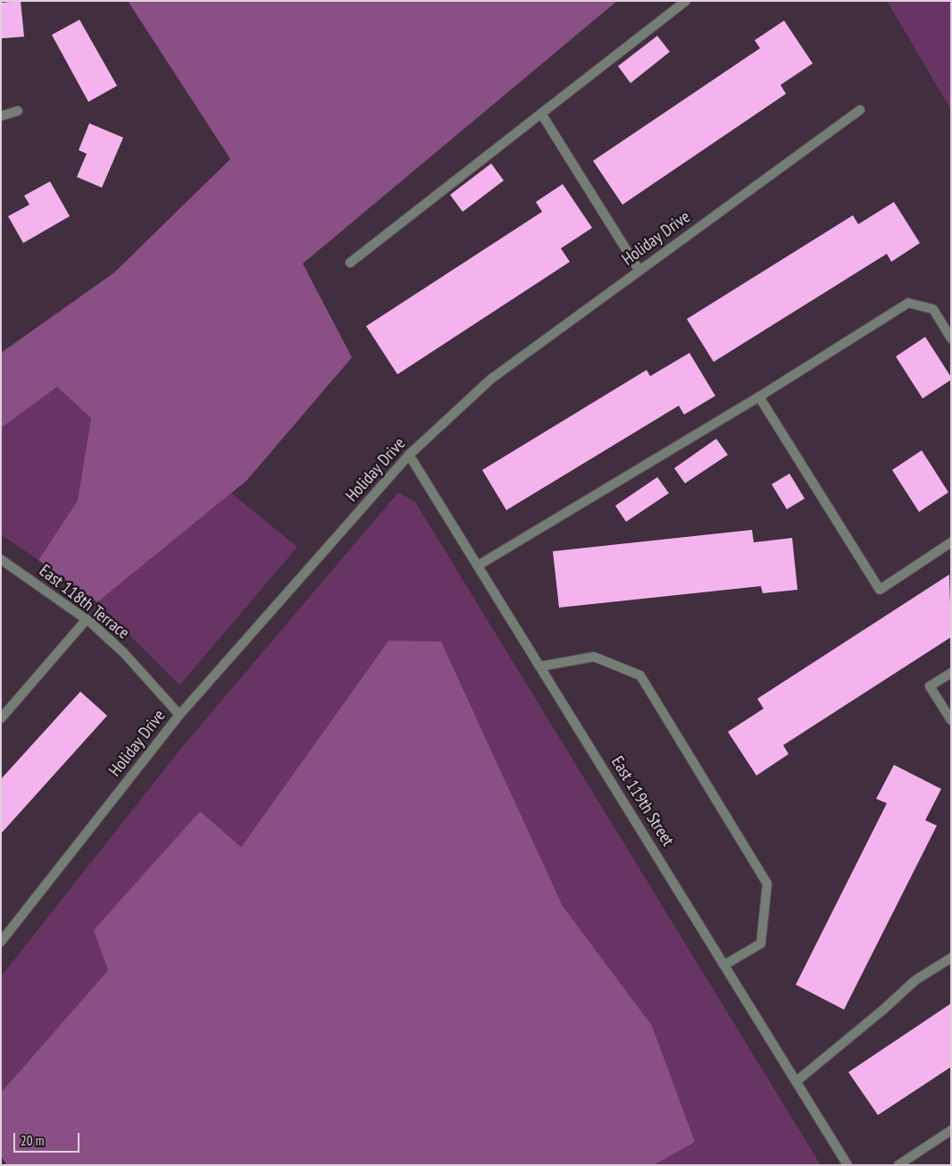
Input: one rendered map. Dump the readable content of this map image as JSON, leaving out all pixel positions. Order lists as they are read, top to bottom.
{
  "streets": {
    "street": ["Holiday Drive", "East 118th Terrace", "East 119th Street"]
  },
  "crossings": [
    ["Holiday Drive", "East 118th Terrace"],
    ["Holiday Drive", "East 119th Street"]
  ],
  "scale_bar": "20 m"
}
